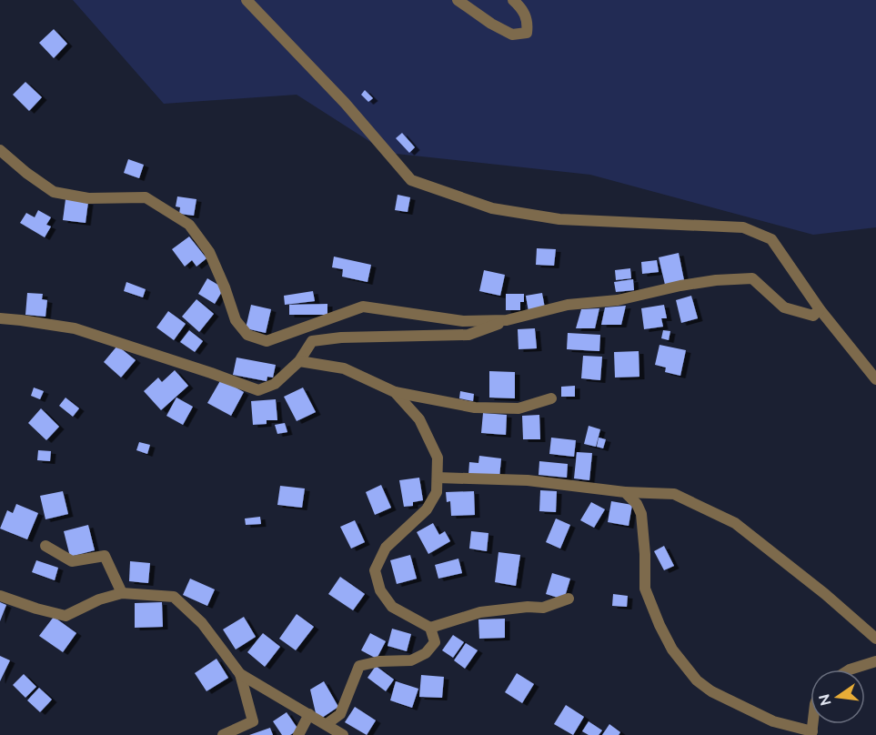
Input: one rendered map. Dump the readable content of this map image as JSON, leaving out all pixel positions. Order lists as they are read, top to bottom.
{
  "north": "left"
}
